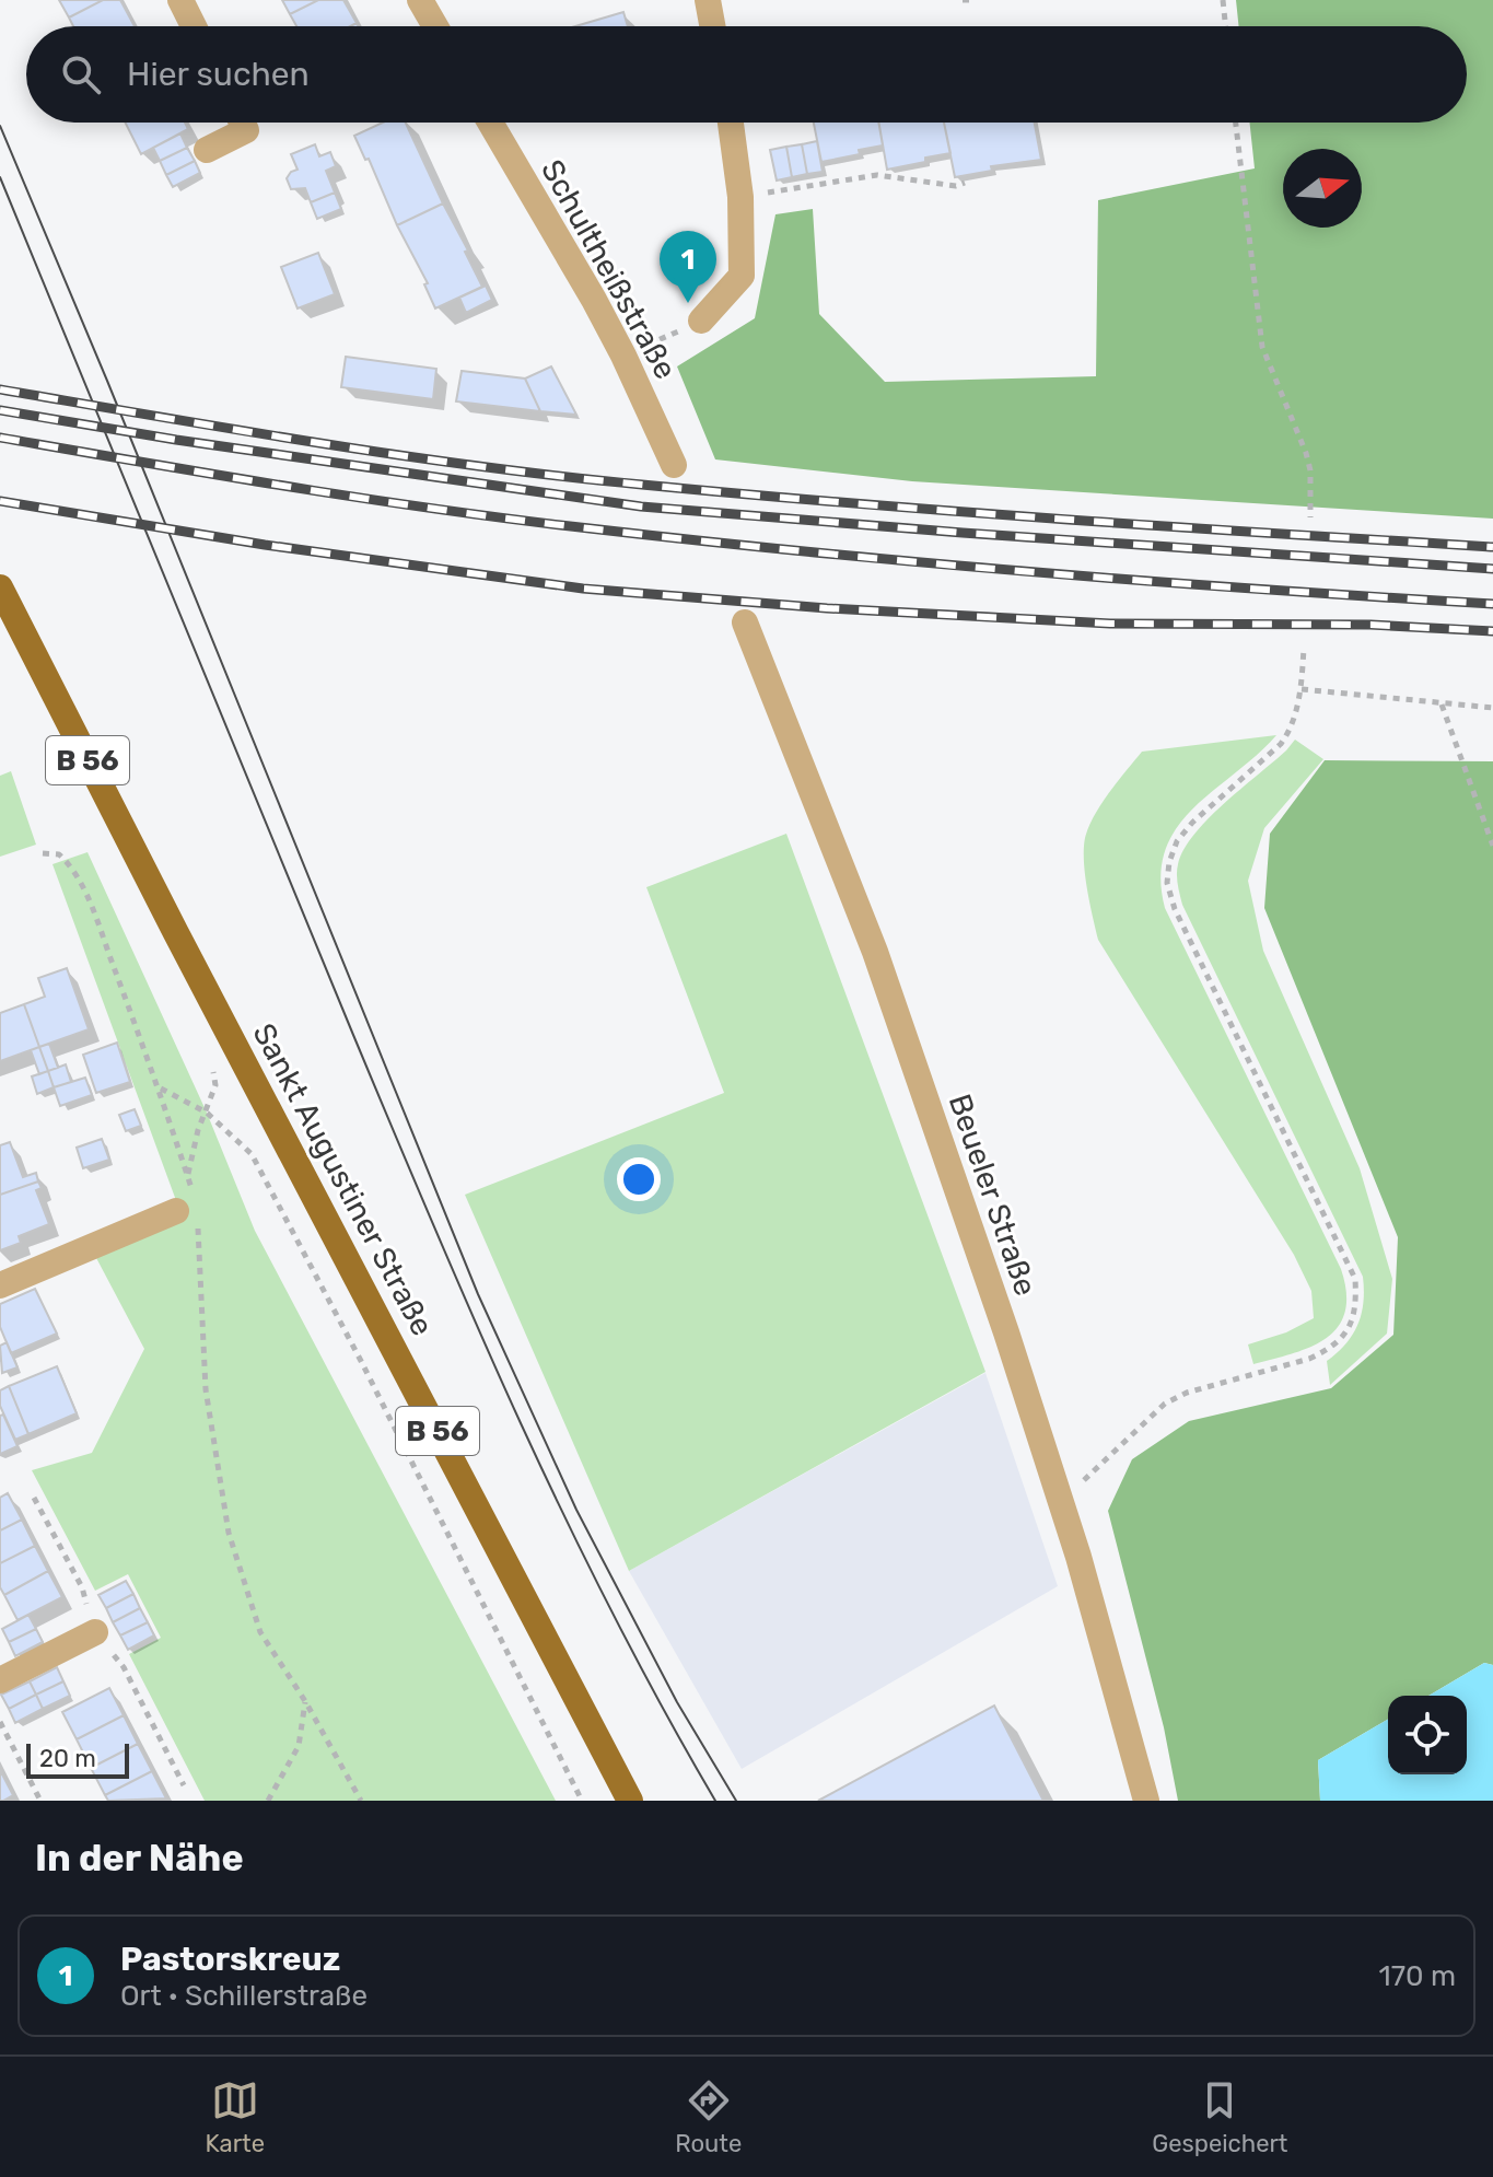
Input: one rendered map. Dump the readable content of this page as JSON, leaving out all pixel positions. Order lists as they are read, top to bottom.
{
  "streets": {
    "main road": ["B 56", "Sankt Augustiner Straße"],
    "street": ["Schultheißstraße", "Beueler Straße"]
  },
  "scale_bar": "20 m",
  "north": "right",
  "page": {
    "search": "Hier suchen",
    "pins": "1",
    "scale": "20 m",
    "heading": "In der Nähe",
    "list": [
      {
        "mark": "1",
        "name": "Pastorskreuz",
        "note": "Ort · Schillerstraße",
        "value": "170 m"
      }
    ],
    "nav": ["Karte", "Route", "Gespeichert"]
  }
}
